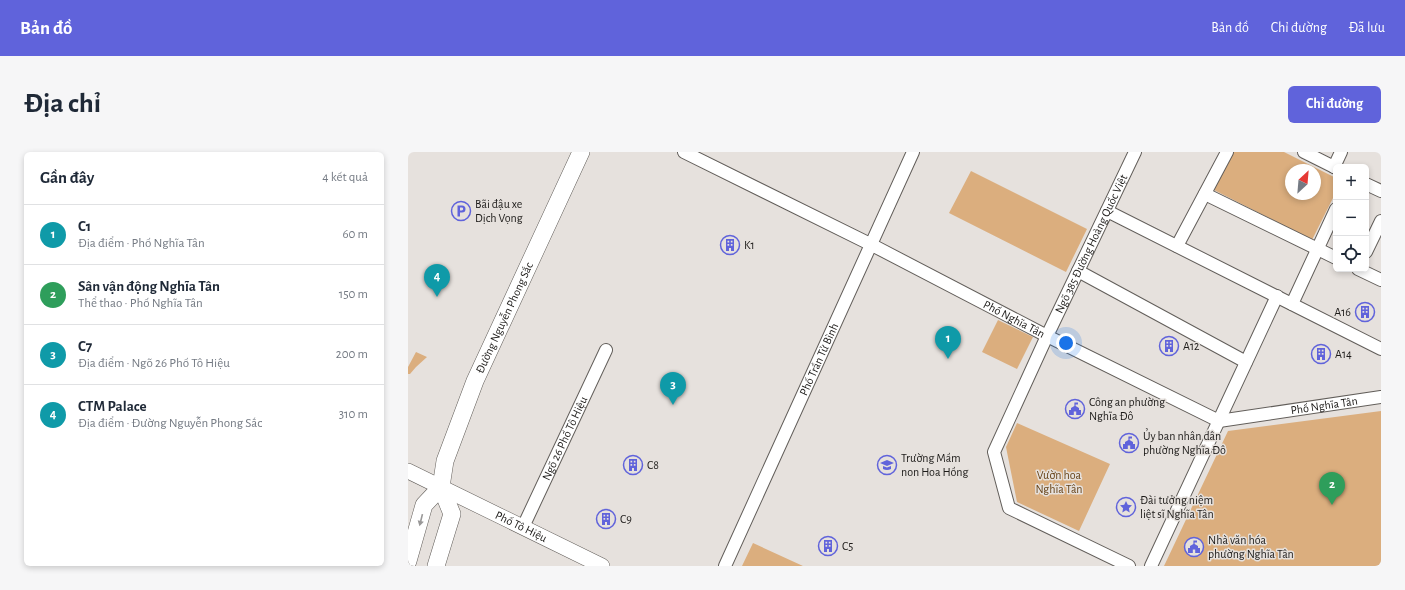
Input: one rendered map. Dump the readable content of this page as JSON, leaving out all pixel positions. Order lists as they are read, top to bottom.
{
  "streets": {
    "main road": ["Đường Nguyễn Phong Sắc"],
    "street": [
      "Ngõ 385 Đường Hoàng Quốc Việt",
      "Phố Nghĩa Tân",
      "Phố Trần Tử Bình",
      "Ngõ 26 Phố Tô Hiệu",
      "Phố Tô Hiệu"
    ]
  },
  "crossings": [
    ["Ngõ 385 Đường Hoàng Quốc Việt", "Phố Nghĩa Tân"],
    ["Đường Nguyễn Phong Sắc", "Phố Tô Hiệu"],
    ["Phố Nghĩa Tân", "Phố Trần Tử Bình"],
    ["Ngõ 26 Phố Tô Hiệu", "Phố Tô Hiệu"]
  ],
  "parks": ["Vườn hoa Nghĩa Tân"],
  "places": {
    "parking": ["Bãi đậu xe Dịch Vọng"],
    "building": [
      "K1",
      "A16",
      "A12",
      "A14",
      "C8",
      "C9",
      "C5"
    ],
    "public building": ["Công an phường Nghĩa Đô", "Ủy ban nhân dân phường Nghĩa Đô", "Nhà văn hóa phường Nghĩa Tân"],
    "school or university": ["Trường Mầm non Hoa Hồng"],
    "place": ["Đài tưởng niệm liệt sĩ Nghĩa Tân"]
  },
  "north": "top right",
  "page": {
    "header": "Bản đồ",
    "nav": ["Bản đồ", "Chỉ đường", "Đã lưu"],
    "buttons": "Chỉ đường",
    "title": "Địa chỉ",
    "heading": ["Gần đây", "4 kết quả"],
    "map_buttons": ["+", "−"],
    "list": [
      {
        "mark": "1",
        "name": "C1",
        "note": "Địa điểm · Phố Nghĩa Tân",
        "value": "60 m"
      },
      {
        "mark": "2",
        "name": "Sân vận động Nghĩa Tân",
        "note": "Thể thao · Phố Nghĩa Tân",
        "value": "150 m"
      },
      {
        "mark": "3",
        "name": "C7",
        "note": "Địa điểm · Ngõ 26 Phố Tô Hiệu",
        "value": "200 m"
      },
      {
        "mark": "4",
        "name": "CTM Palace",
        "note": "Địa điểm · Đường Nguyễn Phong Sắc",
        "value": "310 m"
      }
    ],
    "pins": [
      "4",
      "1",
      "3",
      "2"
    ]
  }
}
